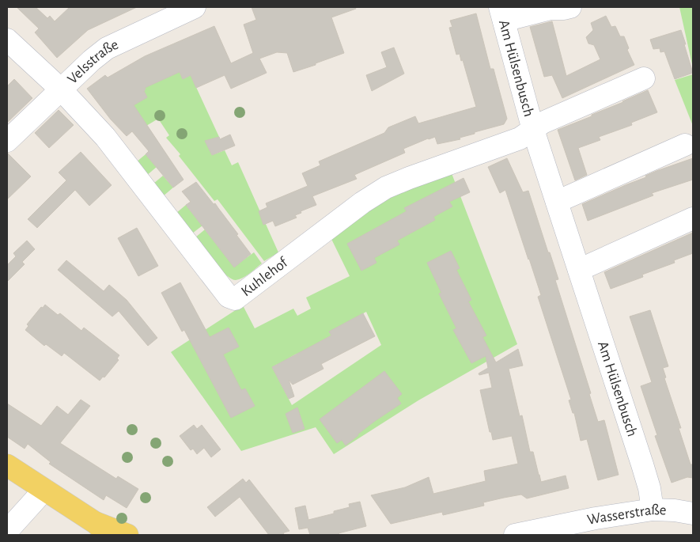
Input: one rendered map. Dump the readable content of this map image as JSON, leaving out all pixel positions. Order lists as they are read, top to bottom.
{
  "streets": {
    "street": [
      "Velsstraße",
      "Am Hülsenbusch",
      "Kuhlehof",
      "Wasserstraße"
    ]
  },
  "crossings": [
    ["Velsstraße", "Kuhlehof"],
    ["Am Hülsenbusch", "Kuhlehof"],
    ["Am Hülsenbusch", "Wasserstraße"]
  ]
}
